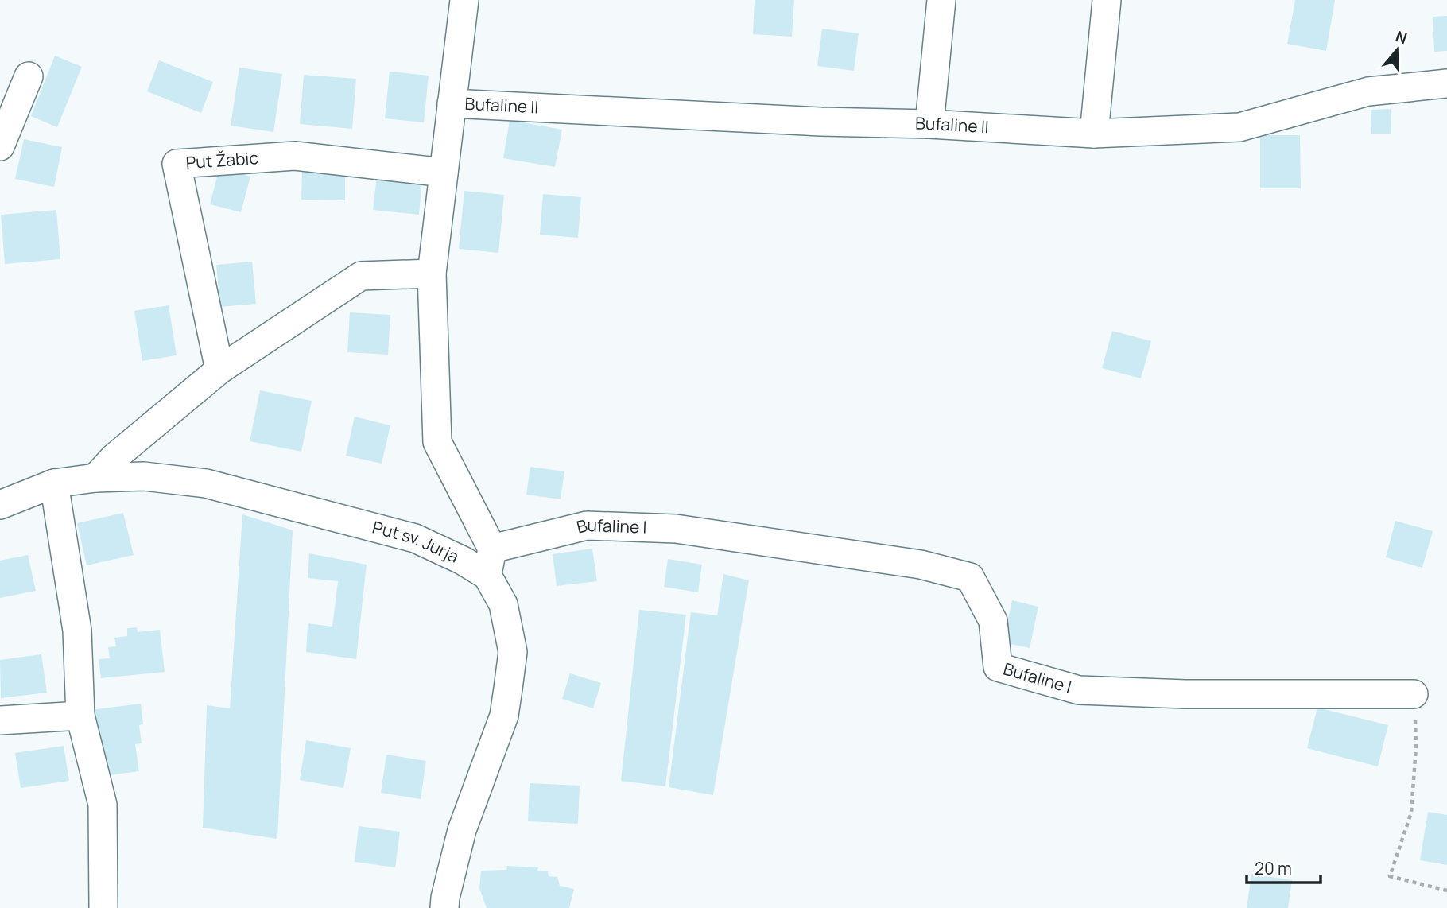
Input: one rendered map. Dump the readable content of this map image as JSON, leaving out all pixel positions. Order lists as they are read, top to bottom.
{
  "streets": {
    "street": [
      "Bufaline II",
      "Put Žabic",
      "Bufaline I",
      "Put sv. Jurja"
    ]
  },
  "scale_bar": "20 m",
  "north": "top"
}
